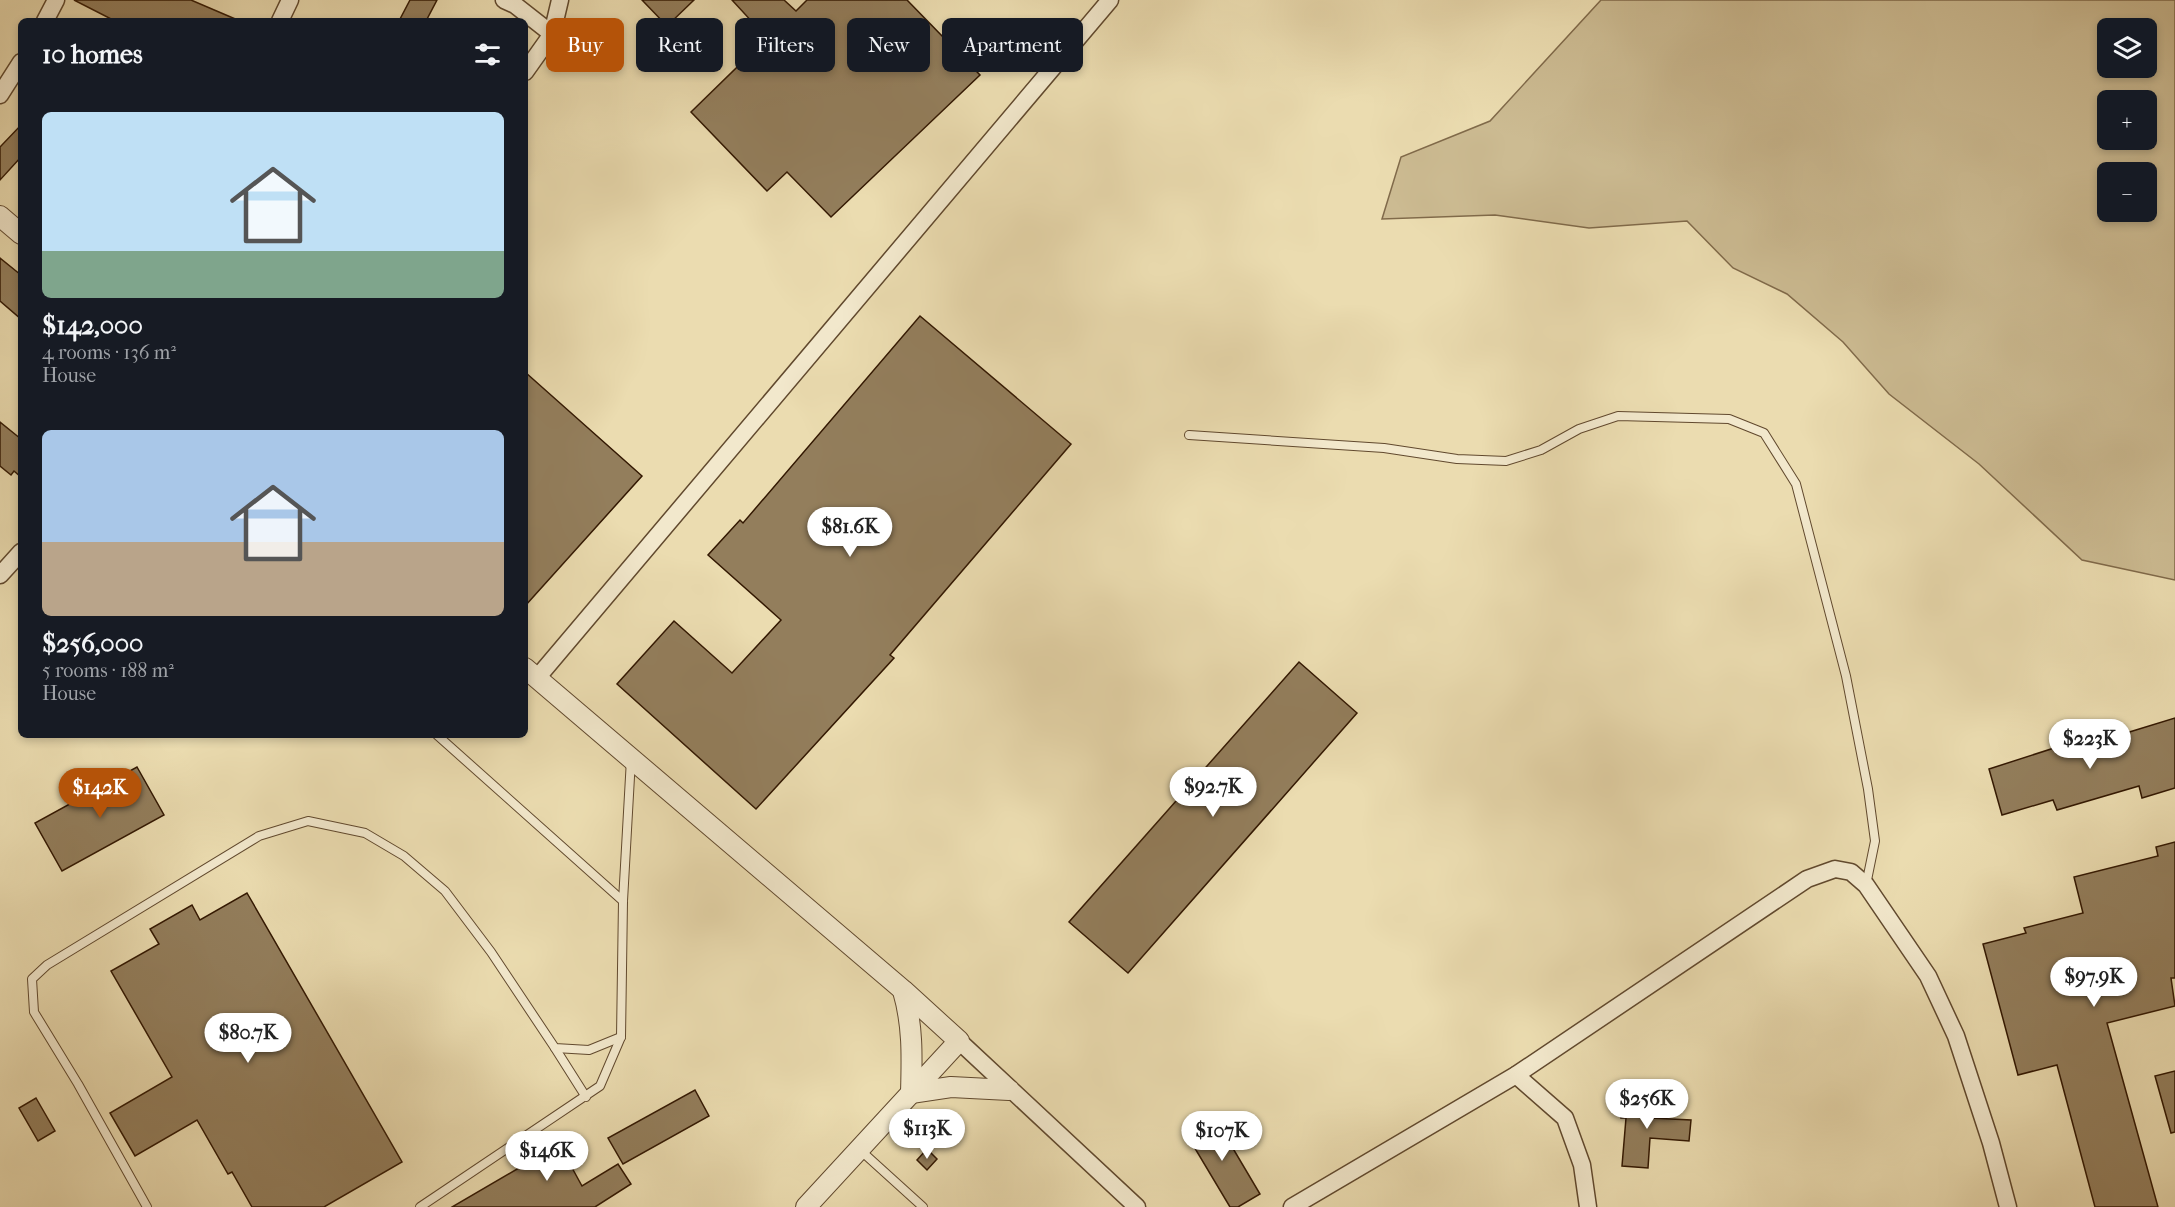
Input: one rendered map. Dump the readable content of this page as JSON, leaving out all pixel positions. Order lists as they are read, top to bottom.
{
  "page": {
    "map_buttons": ["+", "−"],
    "chip": [
      "Buy",
      "Rent",
      "Filters",
      "New",
      "Apartment"
    ],
    "heading": "10 homes",
    "list": [
      {
        "name": "$142,000",
        "note": "4 rooms · 136 m² · House"
      },
      {
        "name": "$256,000",
        "note": "5 rooms · 188 m² · House"
      }
    ],
    "price": [
      "$81.6K",
      "$223K",
      "$92.7K",
      "$142K",
      "$97.9K",
      "$80.7K",
      "$256K",
      "$113K",
      "$107K",
      "$146K"
    ]
  }
}
